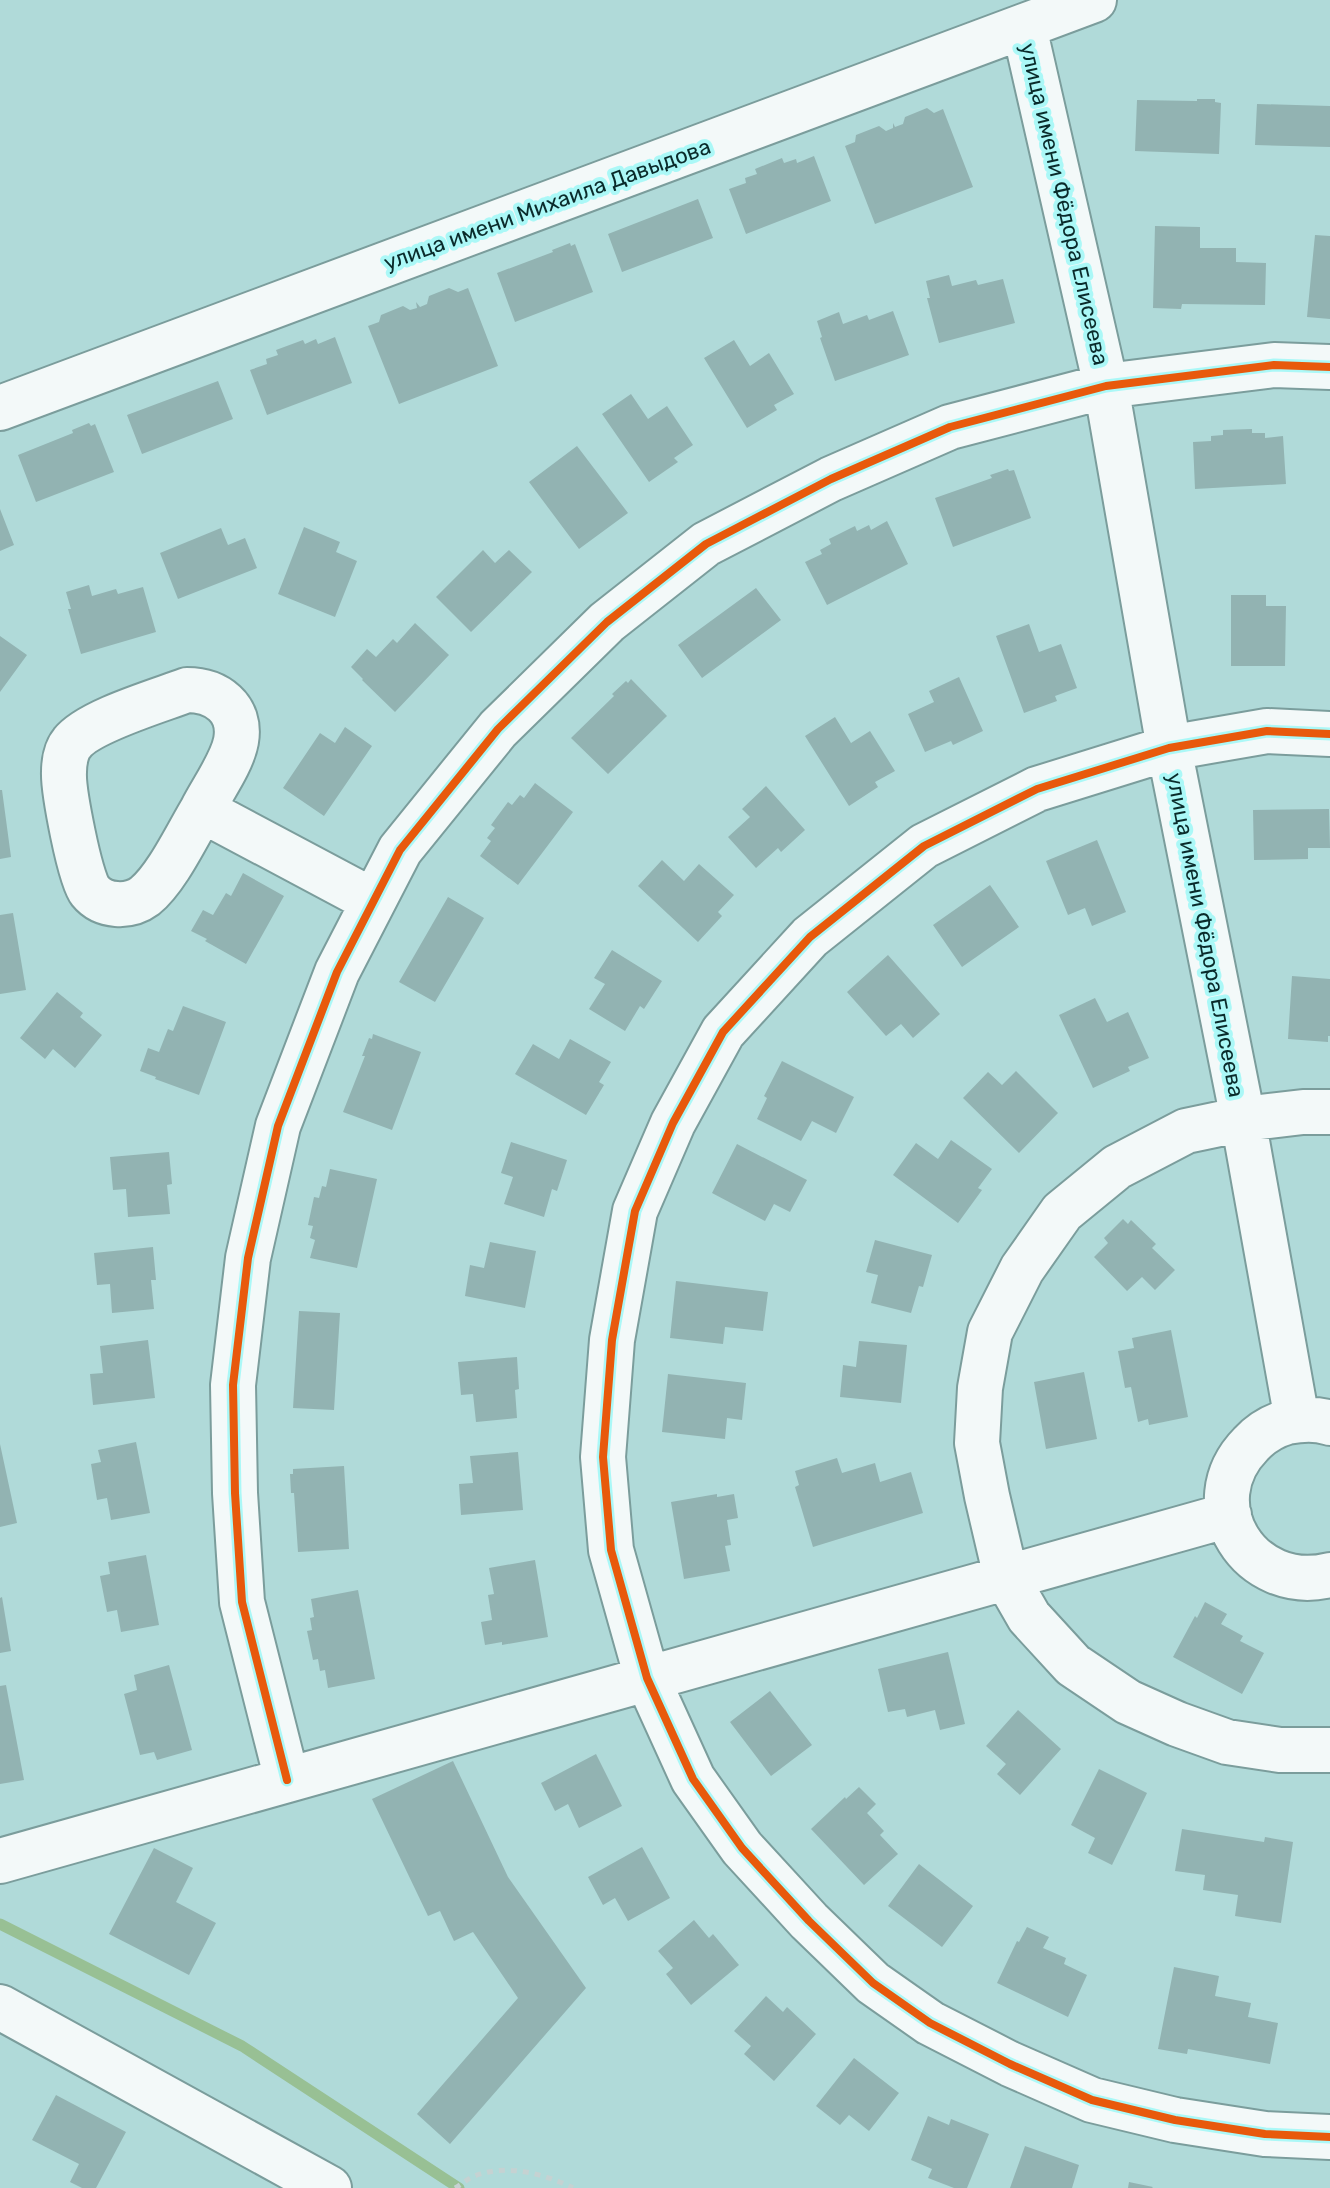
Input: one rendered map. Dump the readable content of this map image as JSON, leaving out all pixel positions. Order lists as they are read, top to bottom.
{
  "streets": {
    "street": ["улица имени Михаила Давыдова", "улица имени Фёдора Елисеева"]
  },
  "crossings": [
    ["улица имени Михаила Давыдова", "улица имени Фёдора Елисеева"]
  ]
}
